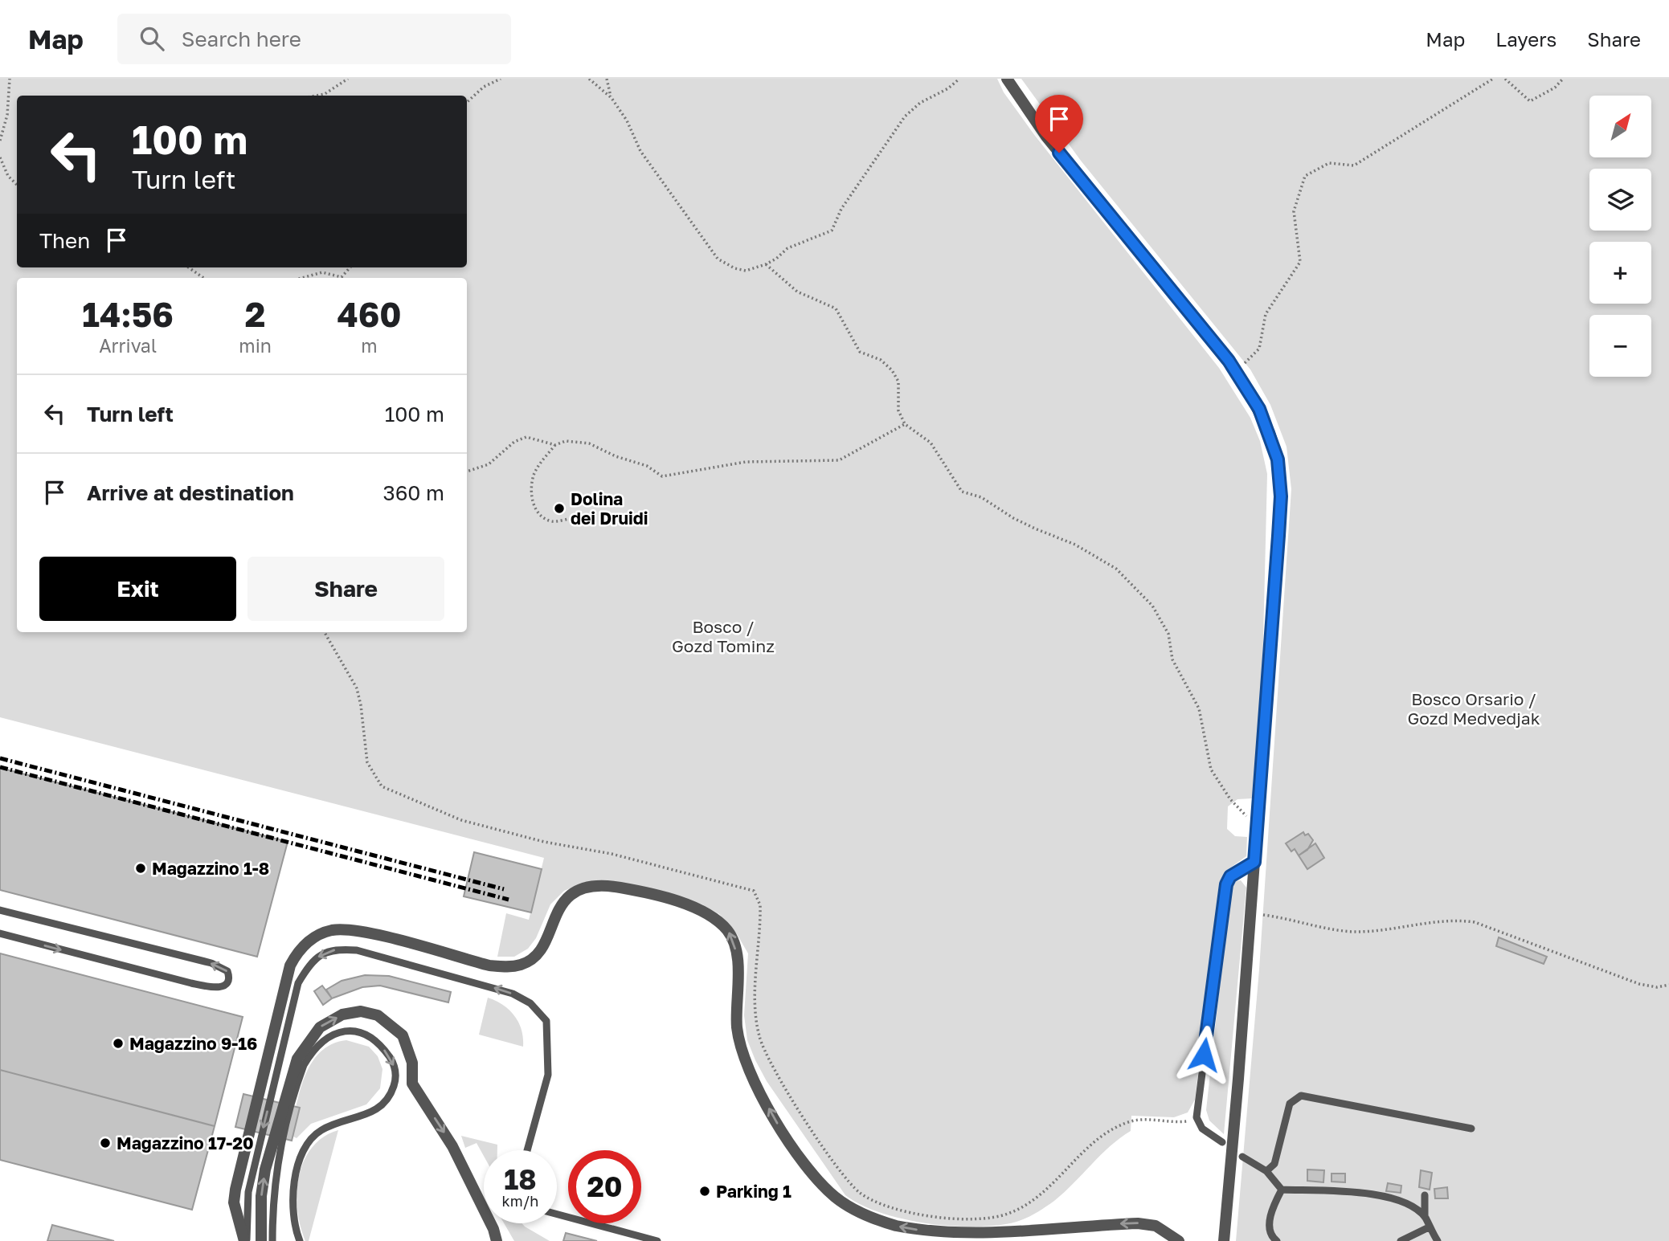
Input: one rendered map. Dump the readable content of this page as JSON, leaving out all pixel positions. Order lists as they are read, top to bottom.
{
  "parks": ["Bosco / Gozd Tominz", "Bosco Orsario / Gozd Medvedjak"],
  "places": [
    "Dolina dei Druidi",
    "Magazzino 1-8",
    "Magazzino 9-16",
    "Magazzino 17-20",
    "Parking 1"
  ],
  "north": "top right",
  "page": {
    "header": "Map",
    "search": "Search here",
    "nav": ["Map", "Layers", "Share"],
    "map_buttons": ["+", "−"],
    "turn": ["100 m", "Turn left"],
    "then": "Then",
    "eta": [
      "14:56",
      "Arrival",
      "2",
      "min",
      "460",
      "m"
    ],
    "list": [
      {
        "name": "Turn left",
        "value": "100 m"
      },
      {
        "name": "Arrive at destination",
        "value": "360 m"
      }
    ],
    "buttons": ["Exit", "Share"],
    "speed": "18 km/h",
    "limit": "20"
  }
}
